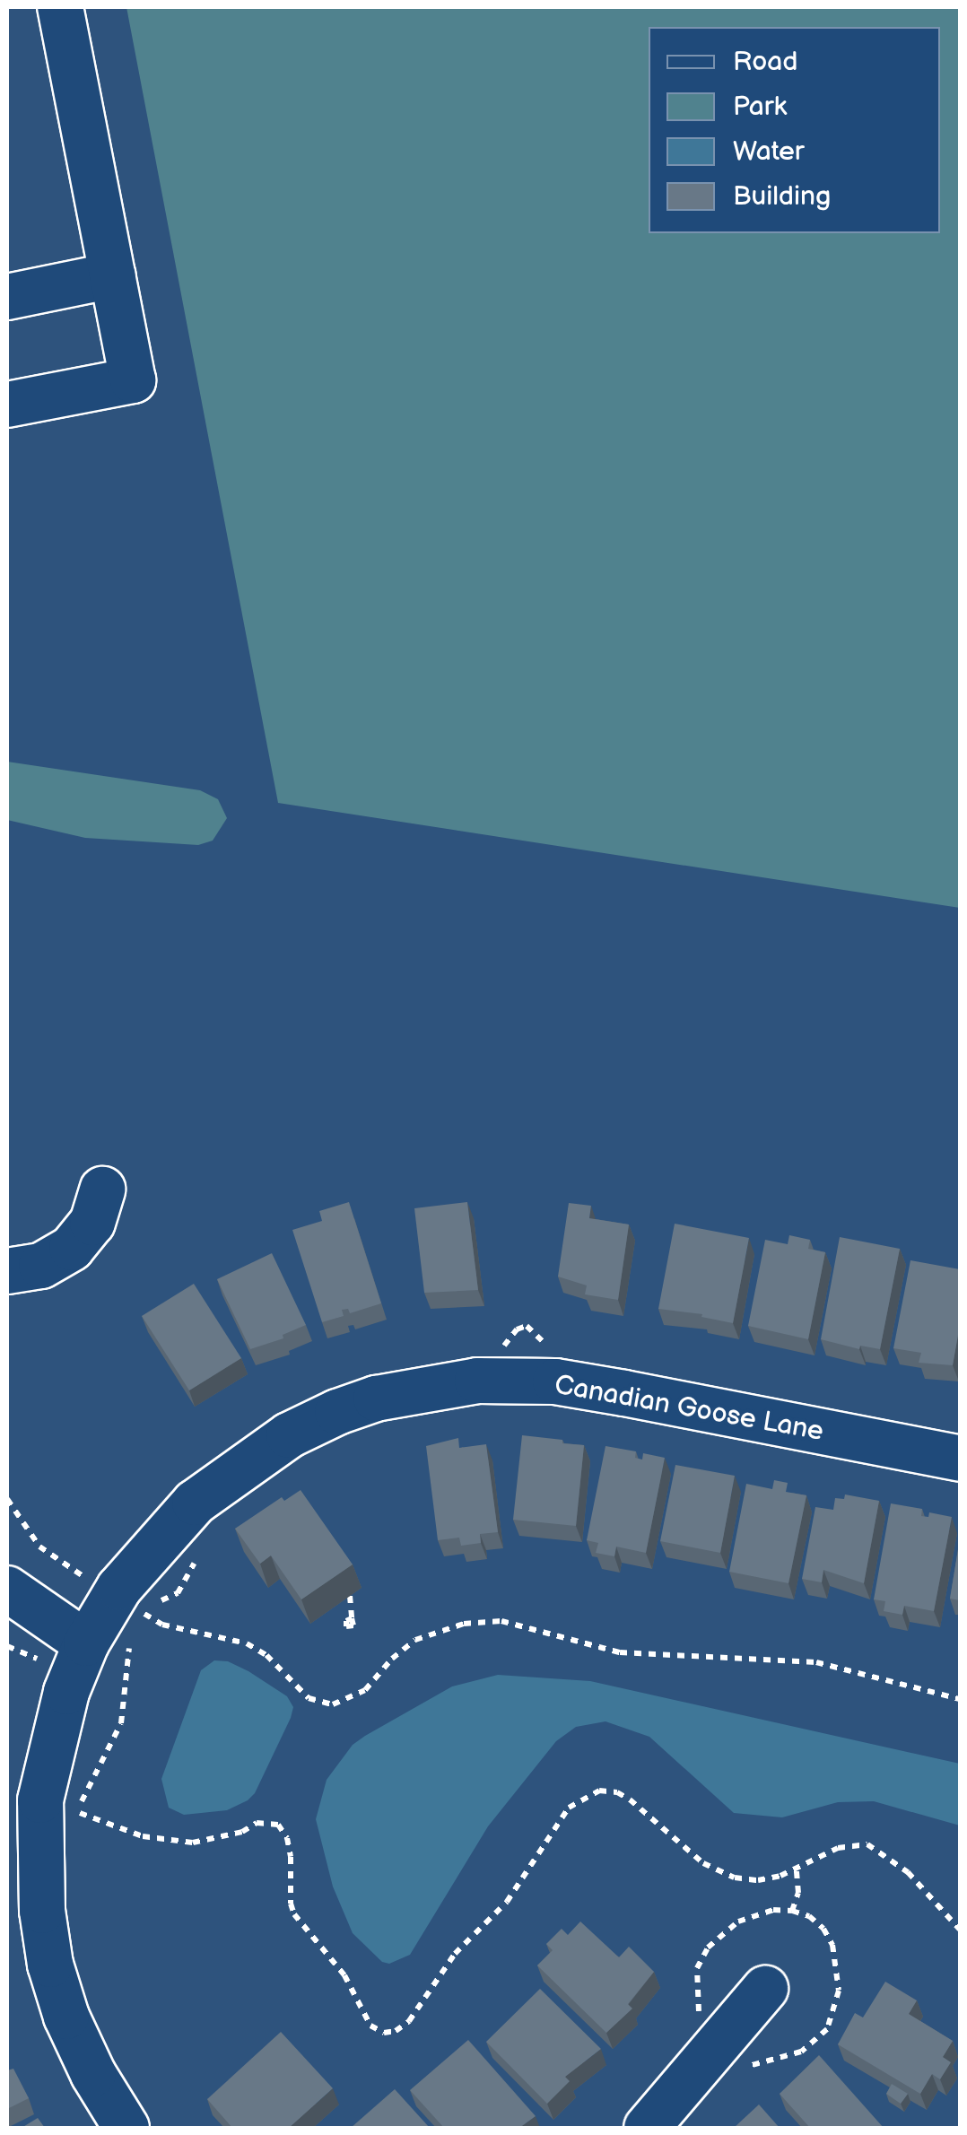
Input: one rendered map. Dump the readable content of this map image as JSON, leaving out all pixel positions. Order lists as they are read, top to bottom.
{
  "streets": {
    "street": ["Canadian Goose Lane"]
  },
  "legend": [
    "Road",
    "Park",
    "Water",
    "Building"
  ]
}
